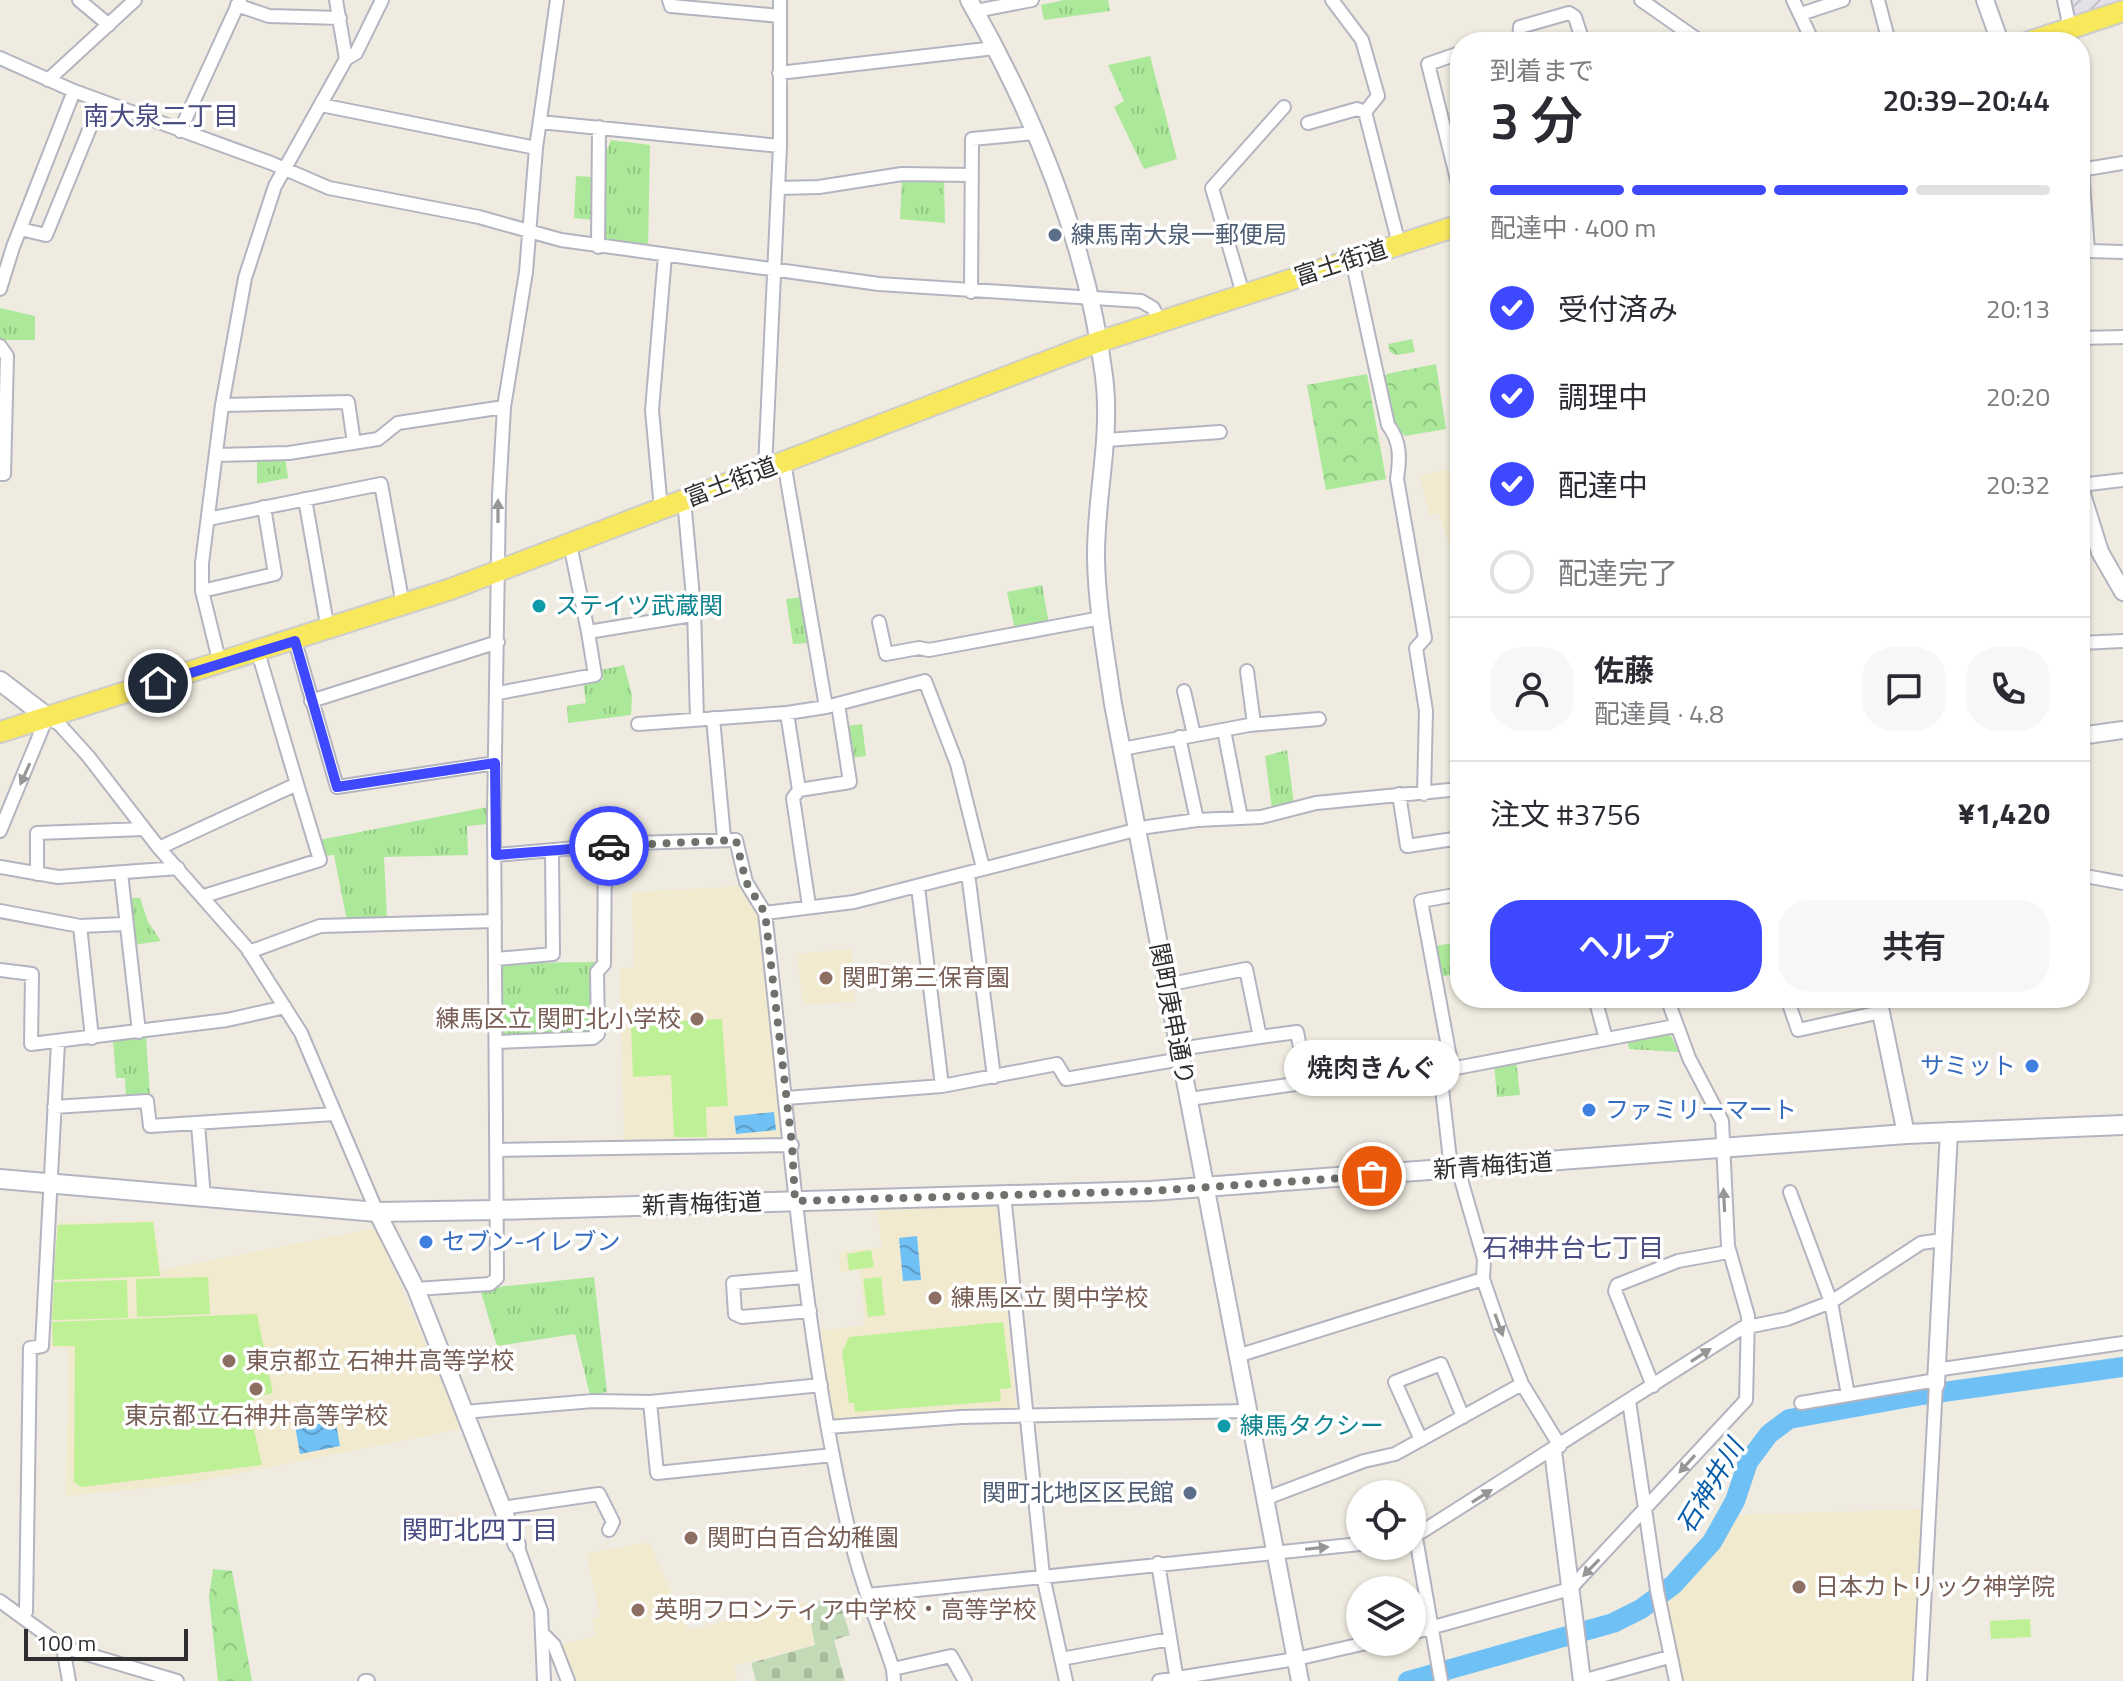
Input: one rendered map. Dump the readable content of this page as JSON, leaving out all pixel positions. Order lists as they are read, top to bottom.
{
  "streets": {
    "main road": ["富士街道", "新青梅街道"],
    "street": ["関町庚申通り"]
  },
  "crossings": [
    ["富士街道", "関町庚申通り"],
    ["関町庚申通り", "新青梅街道"]
  ],
  "districts": ["南大泉二丁目", "石神井台七丁目", "関町北四丁目"],
  "water": ["石神井川"],
  "places": [
    "練馬南大泉一郵便局",
    "ステイツ武蔵関",
    "関町第三保育園",
    "練馬区立 関町北小学校",
    "サミット",
    "ファミリーマート",
    "焼肉きんぐ",
    "セブン-イレブン",
    "練馬区立 関中学校",
    "東京都立 石神井高等学校",
    "東京都立石神井高等学校",
    "練馬タクシー",
    "関町北地区区民館",
    "関町白百合幼稚園",
    "日本カトリック神学院",
    "英明フロンティア中学校・高等学校"
  ],
  "scale_bar": "100 m",
  "page": {
    "heading": ["3 分", "到着まで", "20:39–20:44"],
    "panel": [
      "佐藤",
      "配達員 · 4.8",
      "注文 #3756",
      "¥1,420"
    ],
    "bar": "配達中 · 400 m",
    "list": [
      ["受付済み", "20:13"],
      ["調理中", "20:20"],
      ["配達中", "20:32"],
      "配達完了"
    ],
    "buttons": ["ヘルプ", "共有"],
    "bubble": "焼肉きんぐ",
    "scale": "100 m"
  }
}
